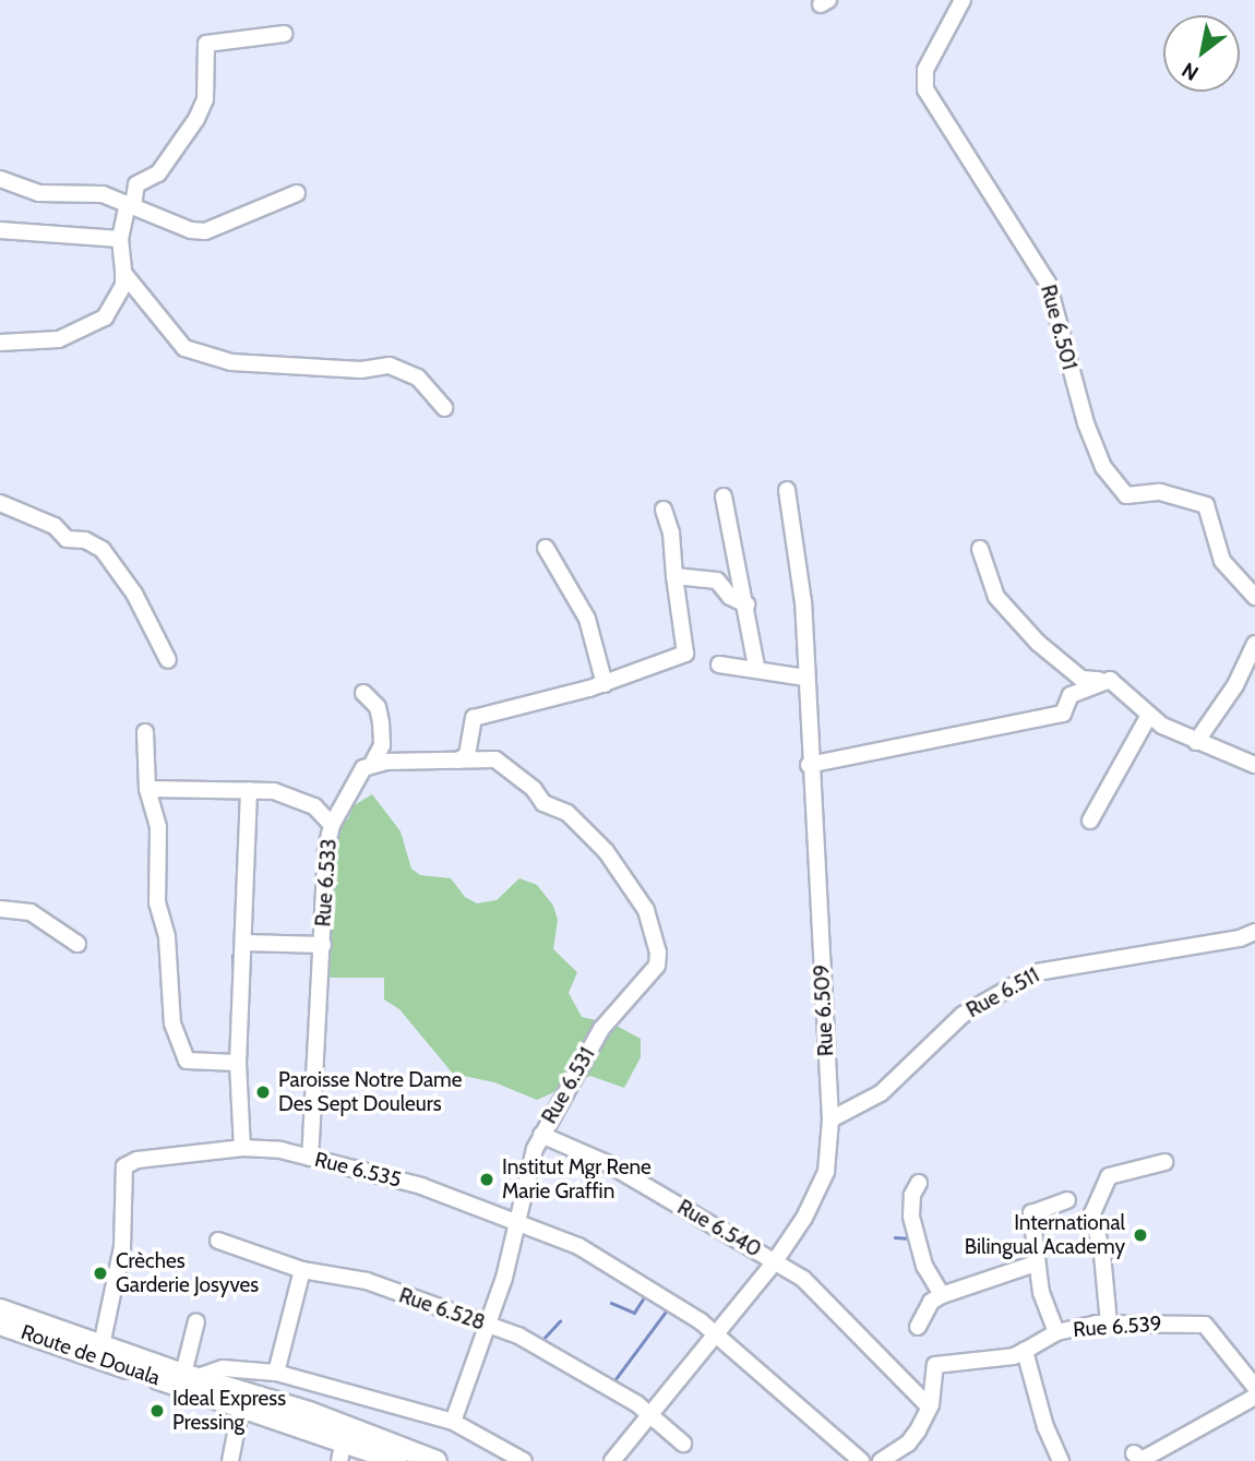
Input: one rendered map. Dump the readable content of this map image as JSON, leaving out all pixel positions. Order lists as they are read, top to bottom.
{
  "streets": {
    "main road": ["Route de Douala"],
    "street": [
      "Rue 6.501",
      "Rue 6.533",
      "Rue 6.511",
      "Rue 6.509",
      "Rue 6.531",
      "Rue 6.535",
      "Rue 6.540",
      "Rue 6.528",
      "Rue 6.539"
    ]
  },
  "crossings": [
    ["Rue 6.533", "Rue 6.535"],
    ["Rue 6.511", "Rue 6.509"],
    ["Rue 6.509", "Rue 6.535"],
    ["Rue 6.509", "Rue 6.540"],
    ["Rue 6.509", "Rue 6.528"],
    ["Rue 6.531", "Rue 6.535"],
    ["Rue 6.531", "Rue 6.540"],
    ["Rue 6.531", "Rue 6.528"],
    ["Rue 6.540", "Rue 6.539"]
  ],
  "places": [
    "Paroisse Notre Dame Des Sept Douleurs",
    "Institut Mgr Rene Marie Graffin",
    "International Bilingual Academy",
    "Crèches Garderie Josyves",
    "Ideal Express Pressing"
  ],
  "north": "bottom left"
}
